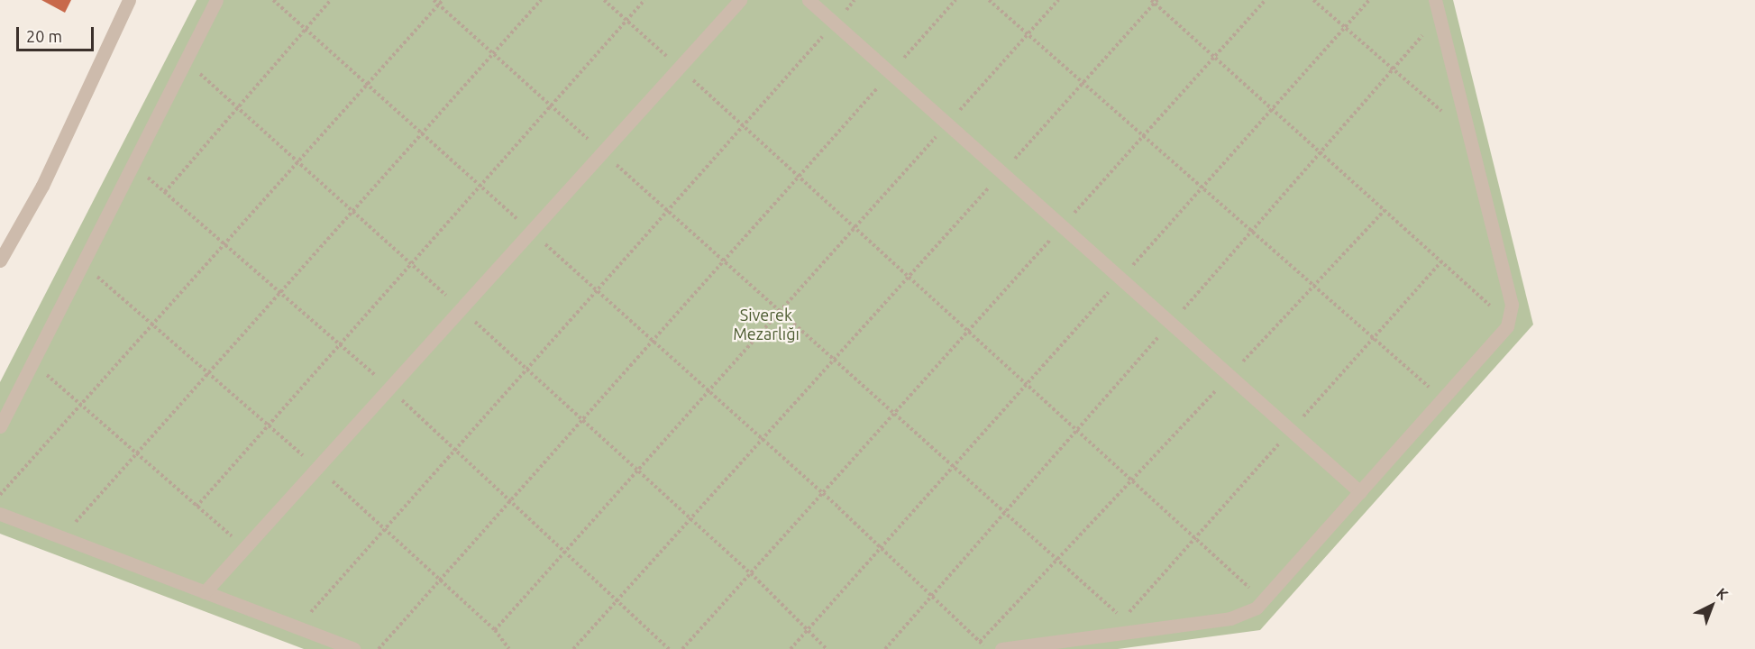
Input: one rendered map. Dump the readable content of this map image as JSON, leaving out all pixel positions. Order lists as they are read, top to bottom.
{
  "parks": ["Siverek Mezarlığı"],
  "scale_bar": "20 m",
  "north": "top right"
}
